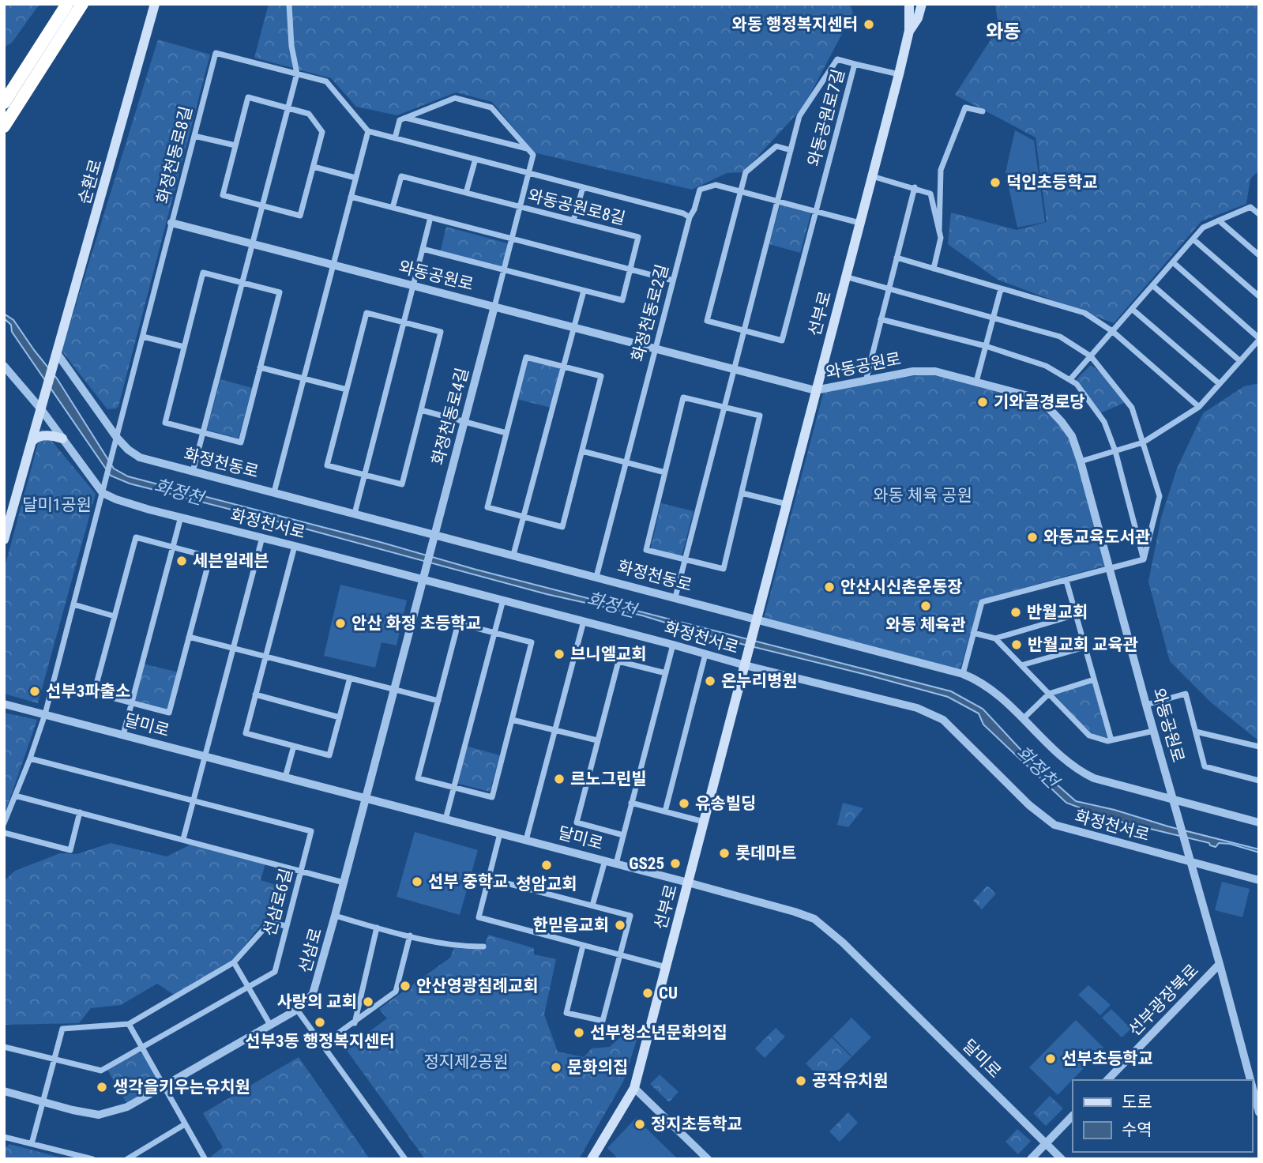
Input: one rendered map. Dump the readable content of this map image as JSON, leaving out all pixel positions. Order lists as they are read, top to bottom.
{
  "streets": {
    "main road": ["순환로", "선부로"],
    "street": [
      "와동공원로7길",
      "화정천동로8길",
      "와동공원로8길",
      "와동공원로",
      "화정천동로2길",
      "화정천동로4길",
      "화정천동로",
      "화정천서로",
      "달미로",
      "선삼로6길",
      "선삼로",
      "선부광장북로"
    ]
  },
  "crossings": [
    ["와동공원로7길", "와동공원로"],
    ["와동공원로7길", "화정천동로"],
    ["화정천동로8길", "와동공원로"],
    ["화정천동로8길", "화정천동로"],
    ["화정천동로8길", "화정천서로"],
    ["화정천동로8길", "달미로"],
    ["화정천동로8길", "선삼로6길"],
    ["순환로", "화정천동로"],
    ["와동공원로", "화정천동로2길"],
    ["와동공원로", "선부로"],
    ["와동공원로", "화정천동로4길"],
    ["와동공원로", "화정천동로"],
    ["와동공원로", "화정천서로"],
    ["화정천동로2길", "화정천동로"],
    ["선부로", "화정천동로"],
    ["선부로", "화정천서로"],
    ["선부로", "달미로"],
    ["화정천동로4길", "화정천동로"],
    ["화정천동로4길", "선삼로"],
    ["화정천서로", "선삼로"],
    ["달미로", "선삼로"]
  ],
  "districts": ["와동"],
  "water": ["화정천"],
  "parks": ["와동 체육 공원", "달미1공원", "정지제2공원"],
  "places": [
    "와동 행정복지센터",
    "덕인초등학교",
    "기와골경로당",
    "와동교육도서관",
    "세븐일레븐",
    "안산시신촌운동장",
    "와동 체육관",
    "반월교회",
    "안산 화정 초등학교",
    "반월교회 교육관",
    "브니엘교회",
    "온누리병원",
    "선부3파출소",
    "르노그린빌",
    "유송빌딩",
    "롯데마트",
    "GS25",
    "청암교회",
    "선부 중학교",
    "한믿음교회",
    "안산영광침례교회",
    "CU",
    "사랑의 교회",
    "선부3동 행정복지센터",
    "선부청소년문화의집",
    "선부초등학교",
    "문화의집",
    "공작유치원",
    "생각을키우는유치원",
    "정지초등학교"
  ],
  "legend": ["도로", "수역"]
}
